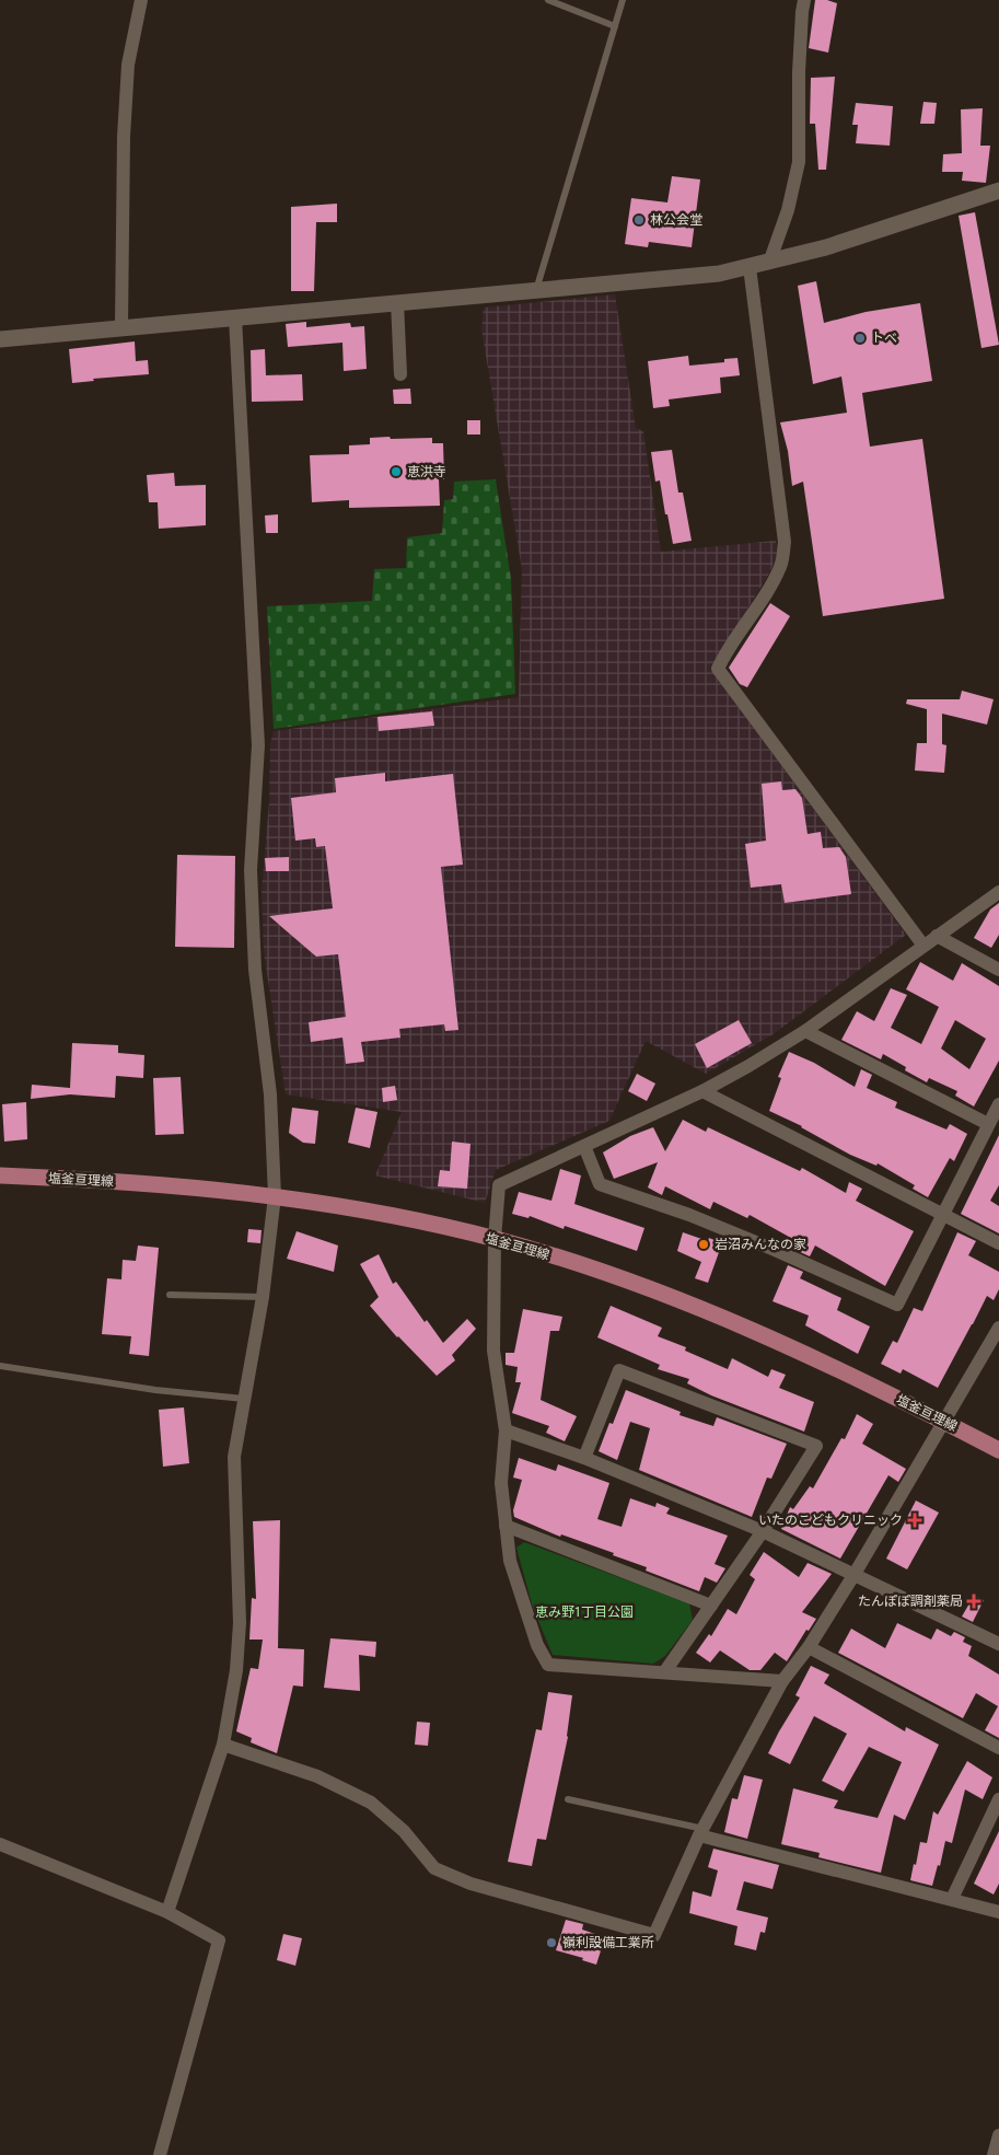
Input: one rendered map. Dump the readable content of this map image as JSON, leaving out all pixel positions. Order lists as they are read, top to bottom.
{
  "streets": {
    "main road": ["塩釜亘理線"]
  },
  "parks": ["恵み野1丁目公園"],
  "places": {
    "other": [
      "林公会堂",
      "トベ",
      "恵洪寺",
      "岩沼みんなの家",
      "嶺利設備工業所"
    ],
    "health": ["いたのこどもクリニック", "たんぽぽ調剤薬局"]
  }
}
